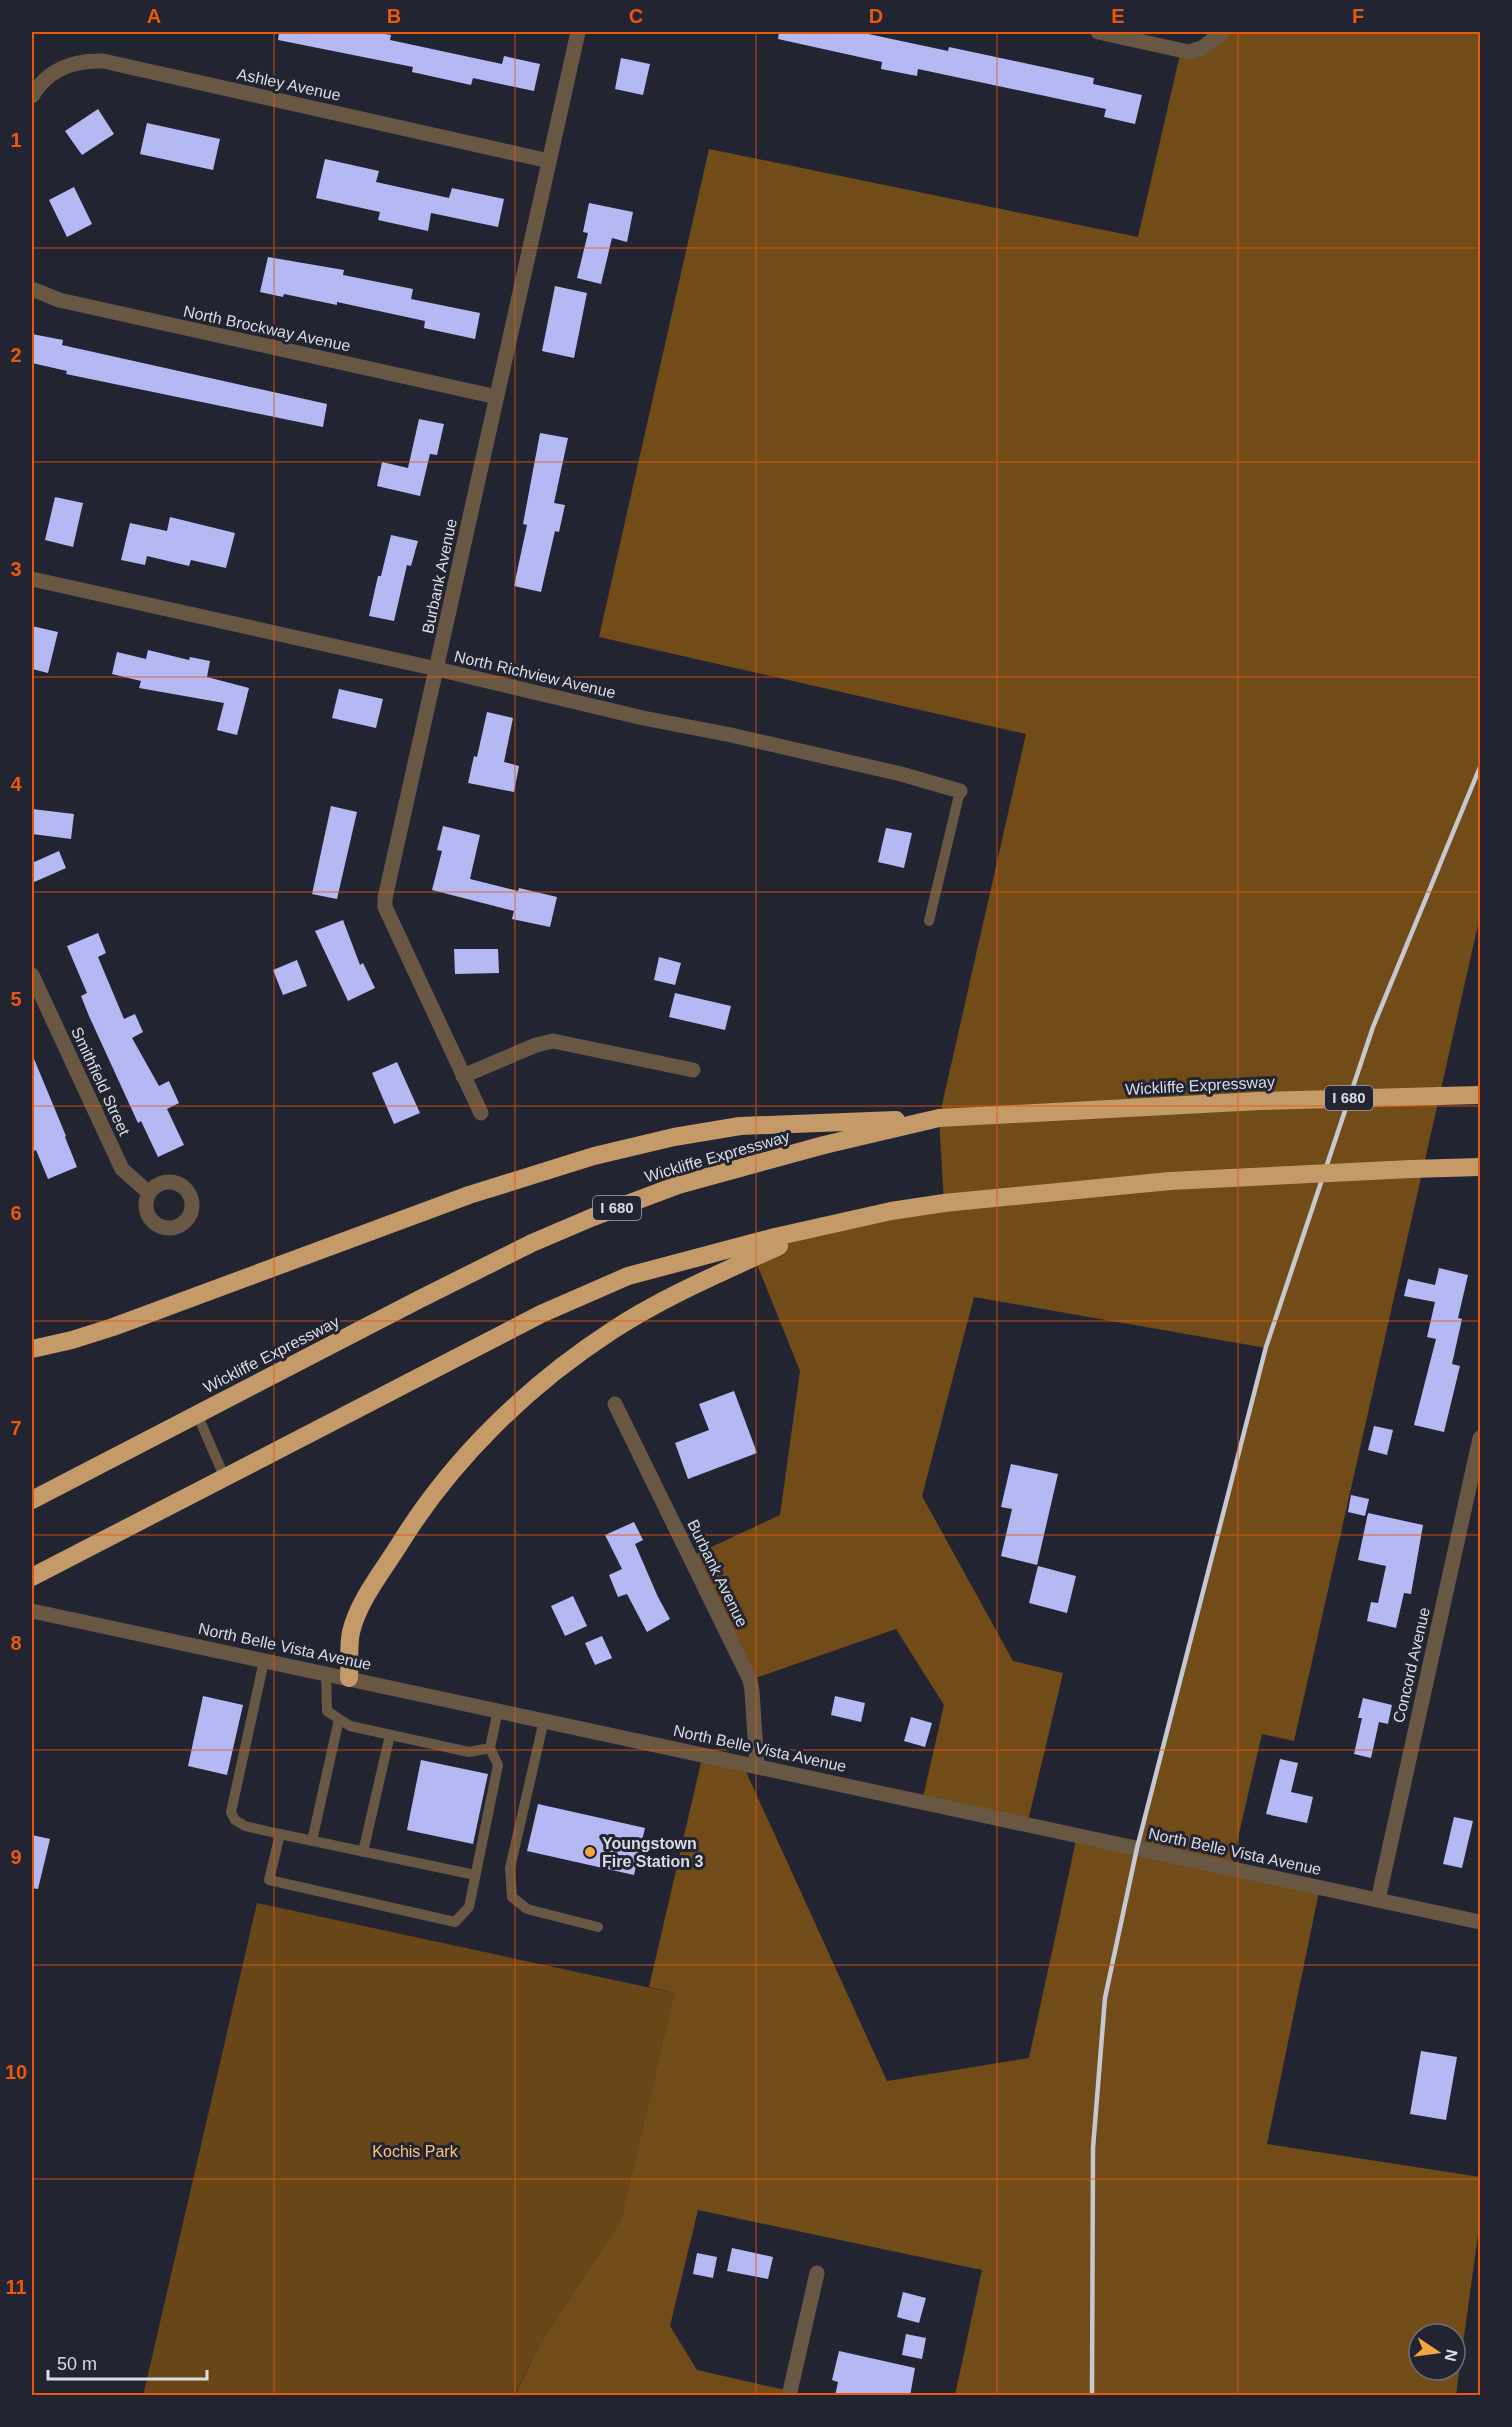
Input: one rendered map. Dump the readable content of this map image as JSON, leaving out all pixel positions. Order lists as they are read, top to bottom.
{
  "streets": {
    "highway": ["Wickliffe Expressway", "I 680"],
    "street": [
      "Ashley Avenue",
      "North Brockway Avenue",
      "Burbank Avenue",
      "North Richview Avenue",
      "Smithfield Street",
      "North Belle Vista Avenue",
      "Concord Avenue"
    ]
  },
  "crossings": [
    ["Ashley Avenue", "Burbank Avenue"],
    ["North Brockway Avenue", "Burbank Avenue"],
    ["Burbank Avenue", "North Richview Avenue"],
    ["Burbank Avenue", "North Belle Vista Avenue"],
    ["North Belle Vista Avenue", "Concord Avenue"]
  ],
  "parks": ["Kochis Park"],
  "places": ["Youngstown Fire Station 3"],
  "scale_bar": "50 m",
  "north": "right",
  "grid": {
    "columns": [
      "A",
      "B",
      "C",
      "D",
      "E",
      "F"
    ],
    "rows": [
      "1",
      "2",
      "3",
      "4",
      "5",
      "6",
      "7",
      "8",
      "9",
      "10",
      "11"
    ]
  }
}
